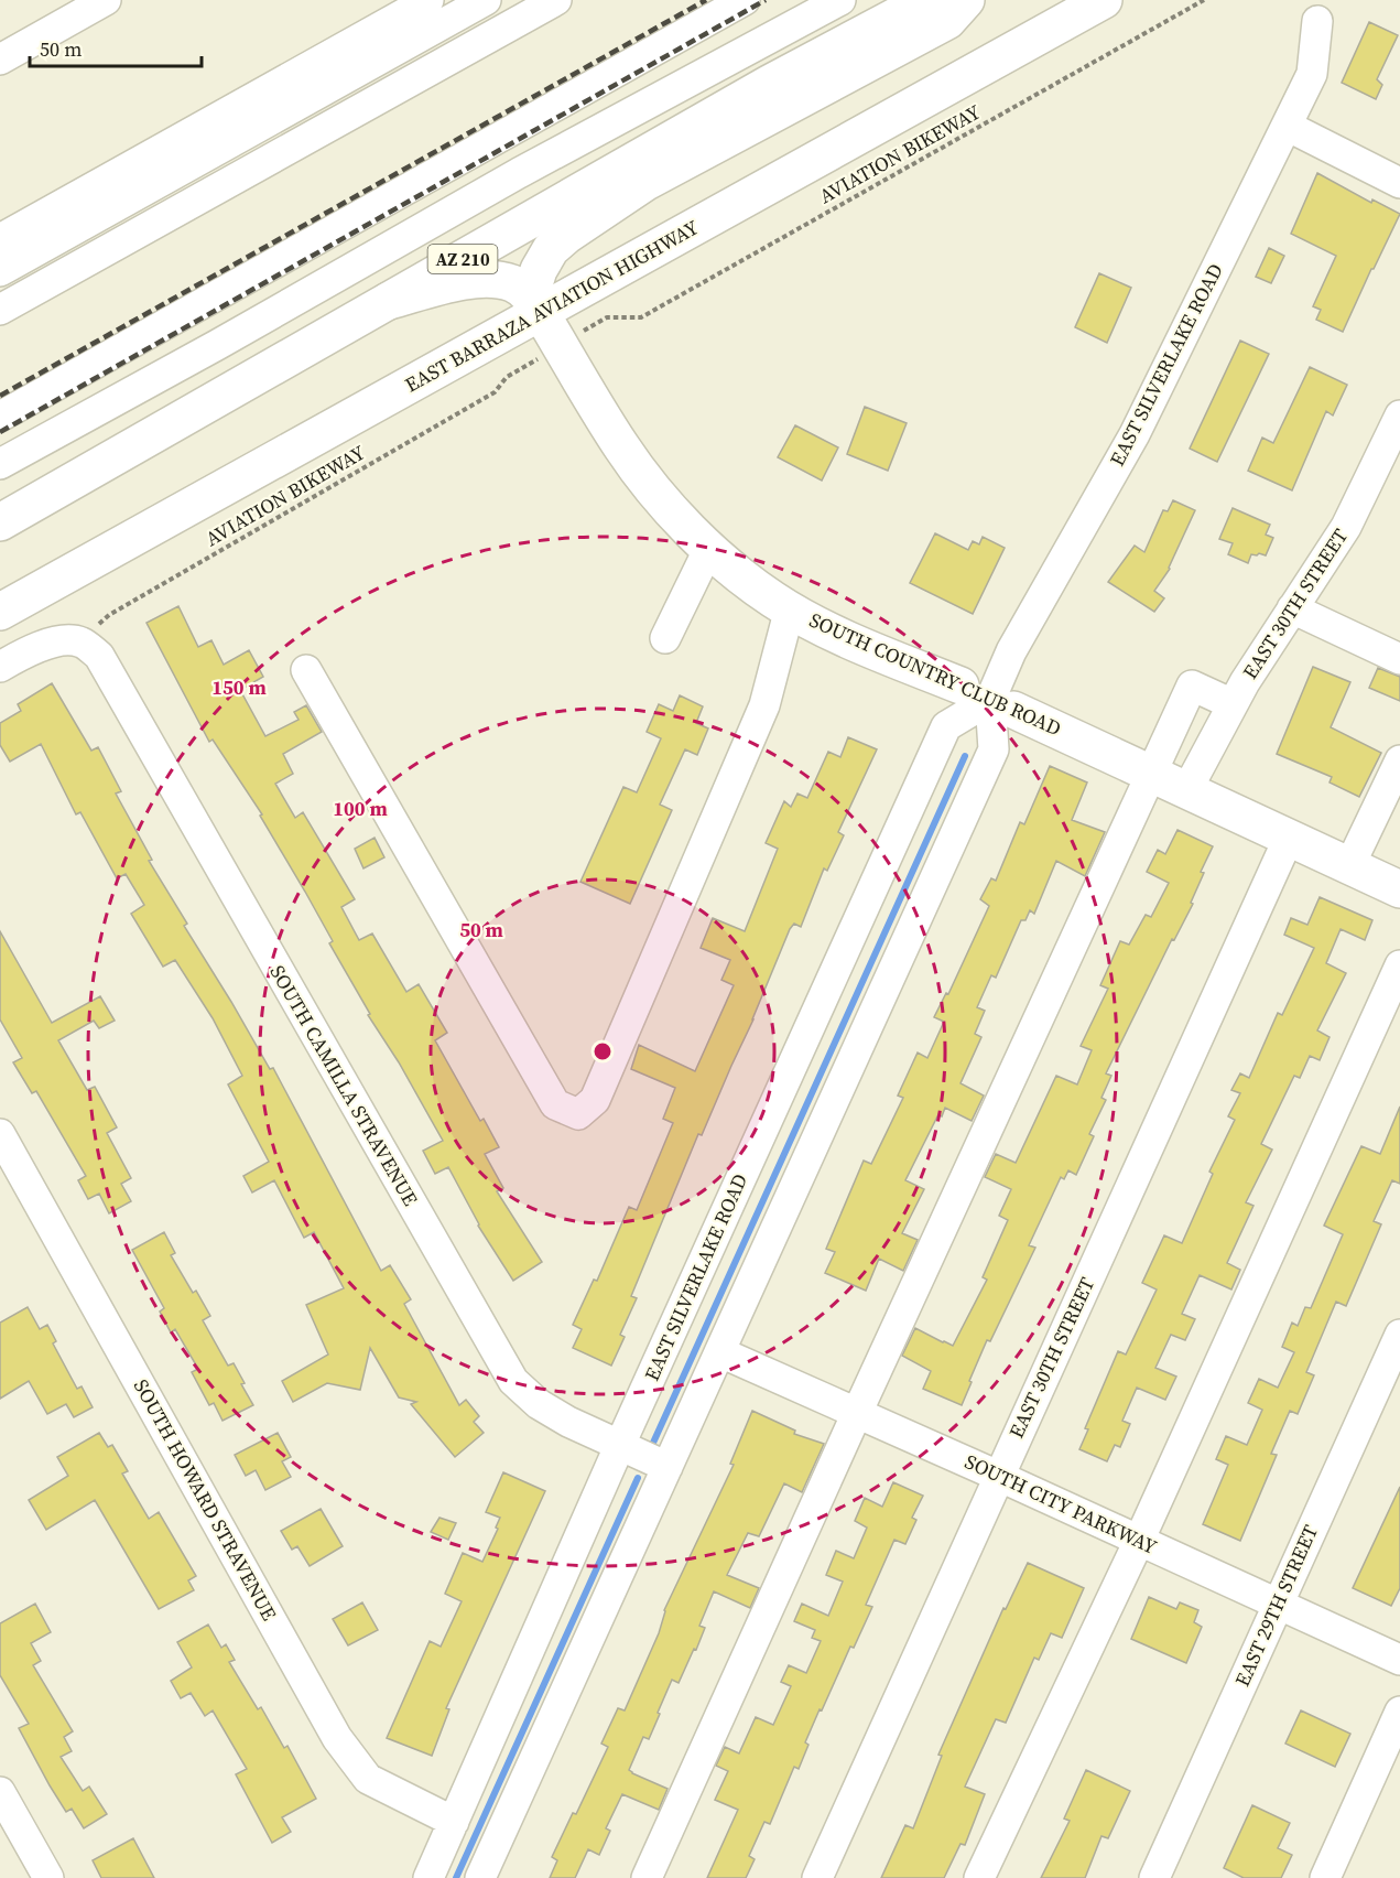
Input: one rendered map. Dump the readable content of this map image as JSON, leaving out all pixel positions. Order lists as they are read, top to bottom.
{
  "streets": {
    "main road": ["AZ 210", "EAST BARRAZA AVIATION HIGHWAY", "SOUTH COUNTRY CLUB ROAD"],
    "street": [
      "EAST SILVERLAKE ROAD",
      "EAST 30TH STREET",
      "SOUTH CAMILLA STRAVENUE",
      "SOUTH HOWARD STRAVENUE",
      "SOUTH CITY PARKWAY",
      "EAST 29TH STREET"
    ],
    "path": ["AVIATION BIKEWAY"]
  },
  "crossings": [
    ["AVIATION BIKEWAY", "SOUTH CAMILLA STRAVENUE"],
    ["EAST BARRAZA AVIATION HIGHWAY", "SOUTH COUNTRY CLUB ROAD"],
    ["EAST SILVERLAKE ROAD", "SOUTH COUNTRY CLUB ROAD"],
    ["EAST SILVERLAKE ROAD", "SOUTH CAMILLA STRAVENUE"],
    ["EAST SILVERLAKE ROAD", "SOUTH HOWARD STRAVENUE"],
    ["EAST SILVERLAKE ROAD", "SOUTH CITY PARKWAY"],
    ["EAST 30TH STREET", "SOUTH COUNTRY CLUB ROAD"],
    ["EAST 30TH STREET", "SOUTH CITY PARKWAY"],
    ["SOUTH CITY PARKWAY", "EAST 29TH STREET"]
  ],
  "scale_bar": "50 m",
  "rings": ["150 m", "100 m", "50 m"]
}
